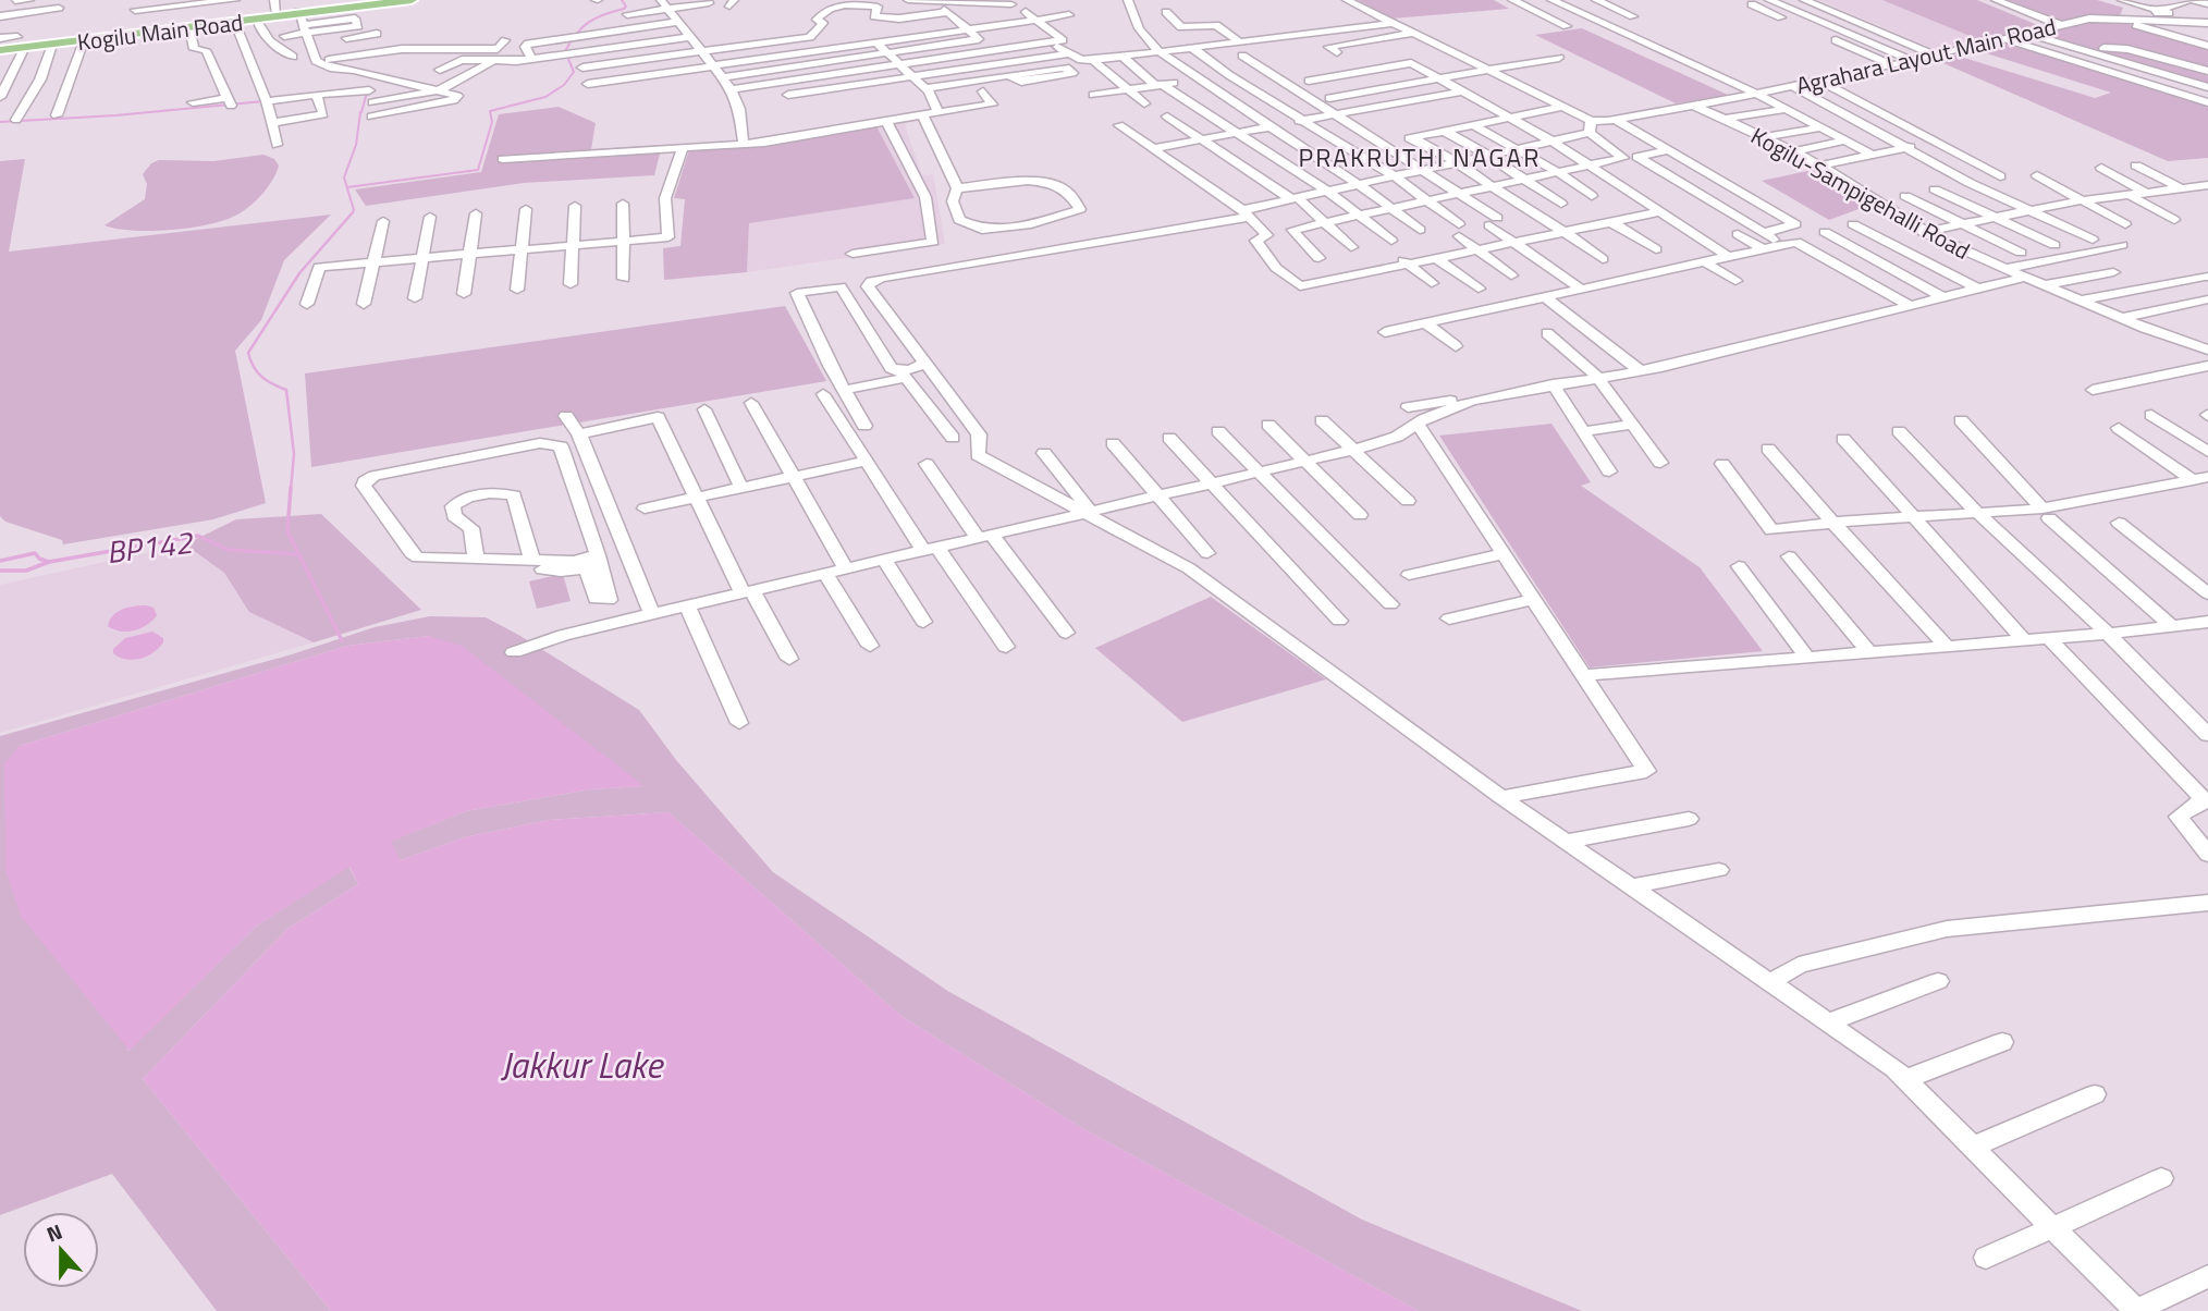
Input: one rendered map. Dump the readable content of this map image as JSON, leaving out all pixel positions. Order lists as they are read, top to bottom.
{
  "streets": {
    "main road": ["Kogilu Main Road"],
    "street": ["Agrahara Layout Main Road", "Kogilu-Sampigehalli Road"]
  },
  "crossings": [
    ["Agrahara Layout Main Road", "Kogilu-Sampigehalli Road"]
  ],
  "districts": ["PRAKRUTHI NAGAR"],
  "water": ["BP142", "Jakkur Lake"],
  "north": "top"
}
